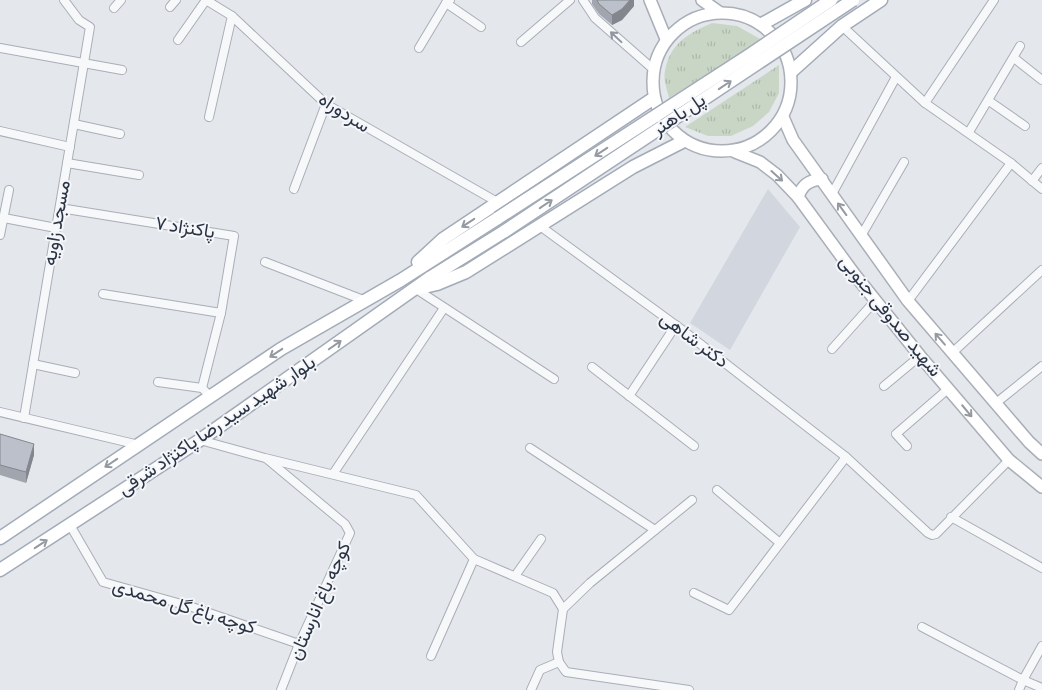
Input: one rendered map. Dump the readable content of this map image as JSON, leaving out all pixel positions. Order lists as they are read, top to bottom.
{
  "streets": {
    "main road": ["پل باهنر", "شهید صدوقی جنوبی", "بلوار شهید سید رضا پاکنژاد شرقی"],
    "street": [
      "سردوراه",
      "مسجد زاویه",
      "پاکنژاد ۷",
      "دکتر شاهی",
      "کوچه باغ انارستان",
      "کوچه باغ گل محمدی"
    ]
  },
  "crossings": [
    ["پل باهنر", "بلوار شهید سید رضا پاکنژاد شرقی"],
    ["مسجد زاویه", "پاکنژاد ۷"],
    ["پاکنژاد ۷", "بلوار شهید سید رضا پاکنژاد شرقی"],
    ["شهید صدوقی جنوبی", "دکتر شاهی"],
    ["بلوار شهید سید رضا پاکنژاد شرقی", "کوچه باغ گل محمدی"],
    ["کوچه باغ انارستان", "کوچه باغ گل محمدی"]
  ]
}
